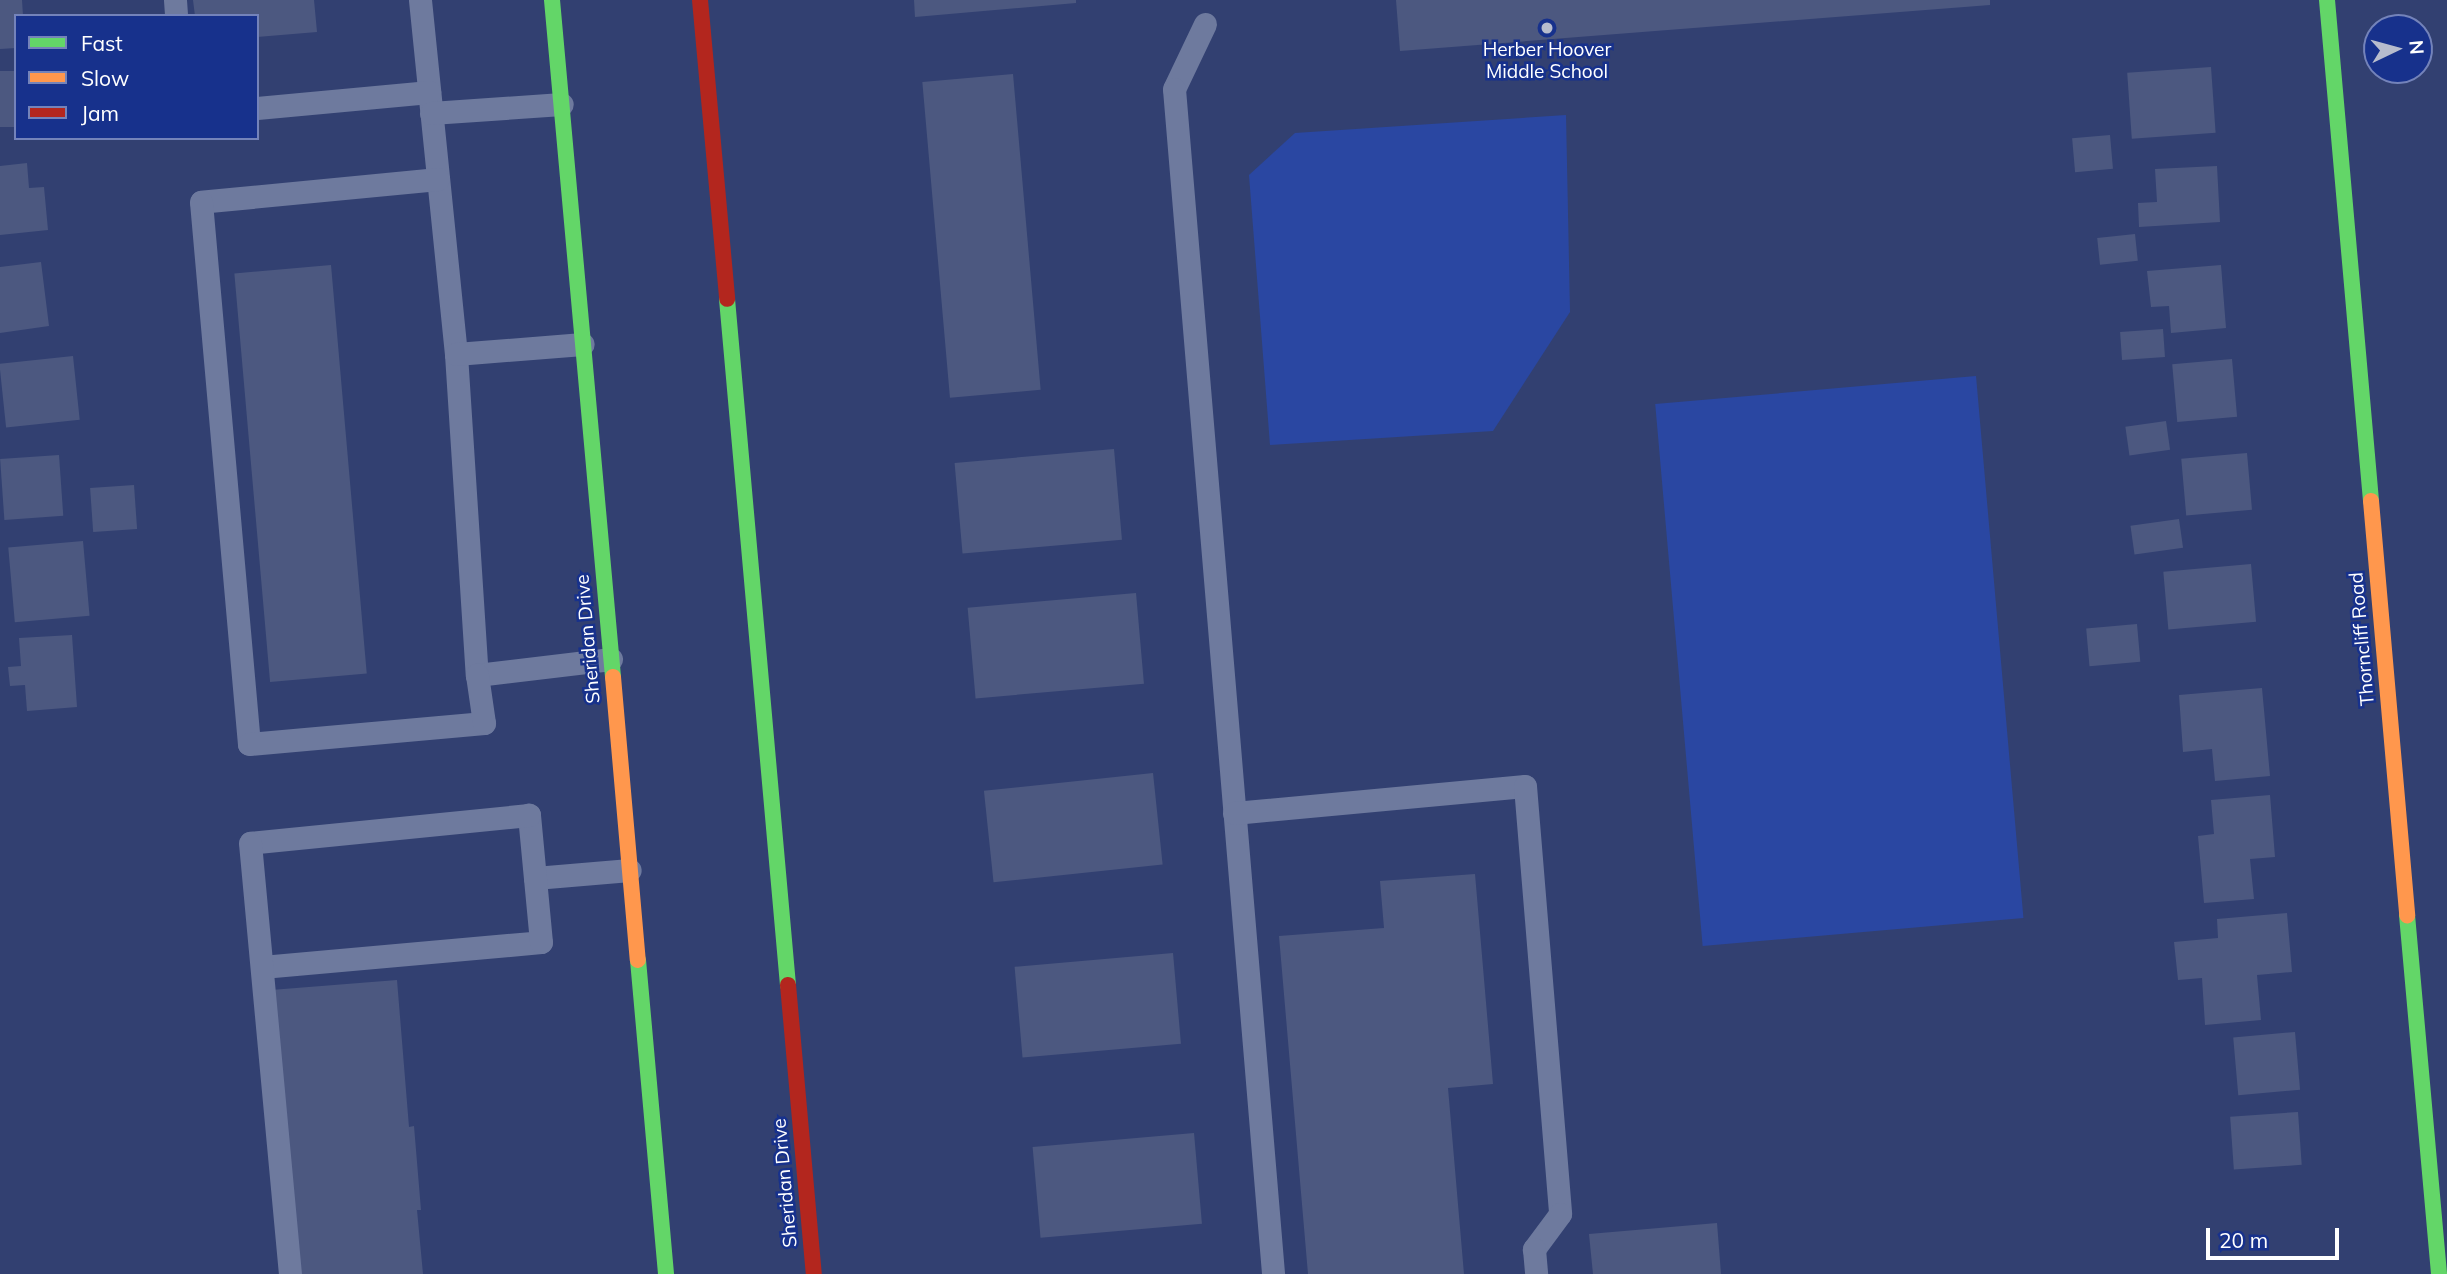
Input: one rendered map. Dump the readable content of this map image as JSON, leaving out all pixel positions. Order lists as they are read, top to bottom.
{
  "streets": {
    "main road": ["Sheridan Drive", "Thorncliff Road"]
  },
  "places": ["Herber Hoover Middle School"],
  "legend": ["Fast", "Slow", "Jam"],
  "scale_bar": "20 m",
  "north": "right"
}
